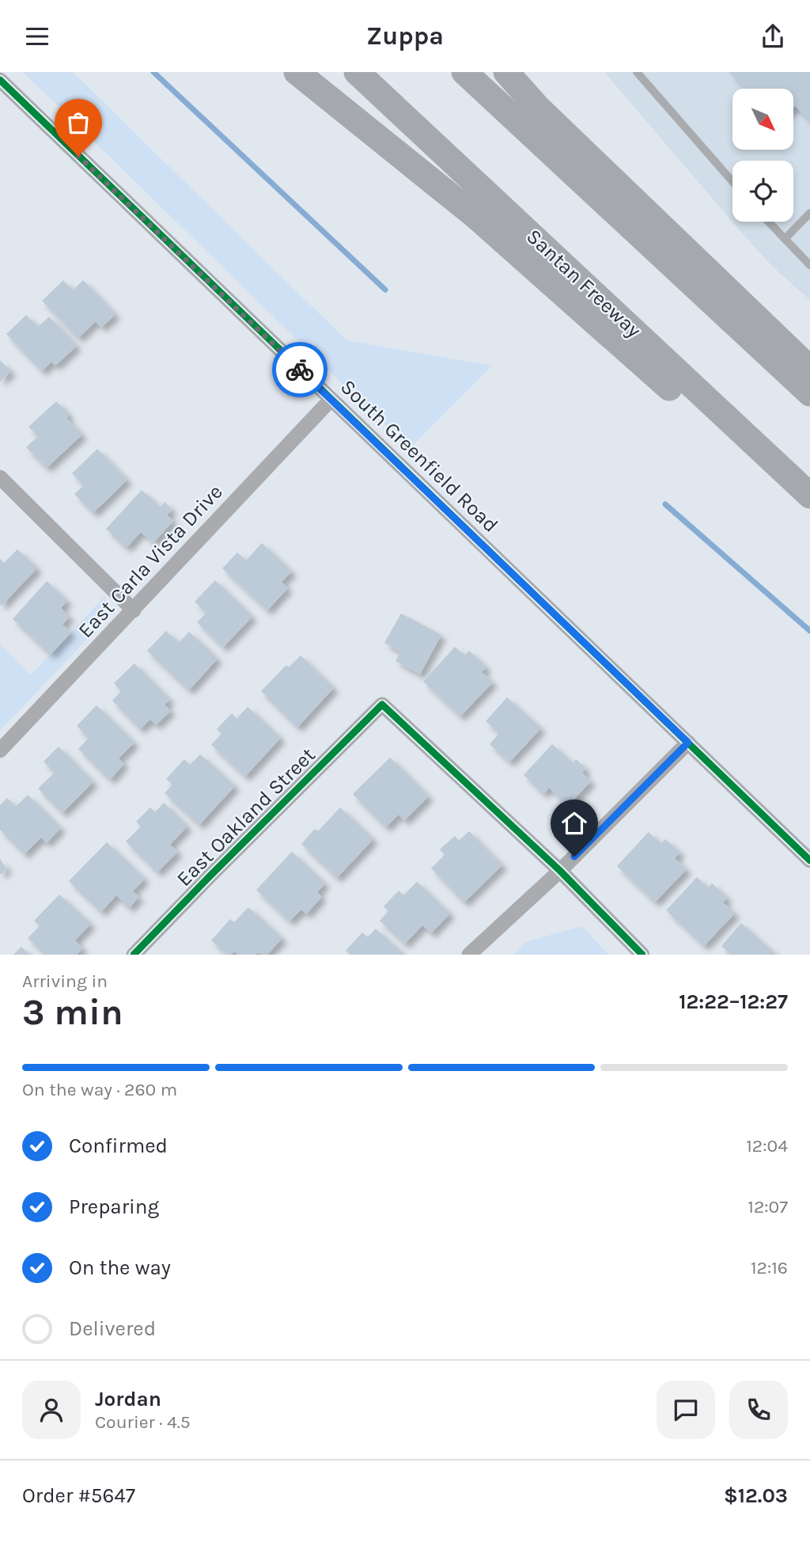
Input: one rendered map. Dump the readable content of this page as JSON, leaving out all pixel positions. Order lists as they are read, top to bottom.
{
  "streets": {
    "highway": ["Santan Freeway"],
    "street": ["South Greenfield Road", "East Carla Vista Drive", "East Oakland Street"]
  },
  "crossings": [
    ["South Greenfield Road", "East Carla Vista Drive"]
  ],
  "north": "bottom right",
  "page": {
    "header": "Zuppa",
    "heading": ["3 min", "Arriving in", "12:22–12:27"],
    "panel": [
      "Jordan",
      "Courier · 4.5",
      "Order #5647",
      "$12.03"
    ],
    "bar": "On the way · 260 m",
    "list": [
      ["Confirmed", "12:04"],
      ["Preparing", "12:07"],
      ["On the way", "12:16"],
      "Delivered"
    ]
  }
}
